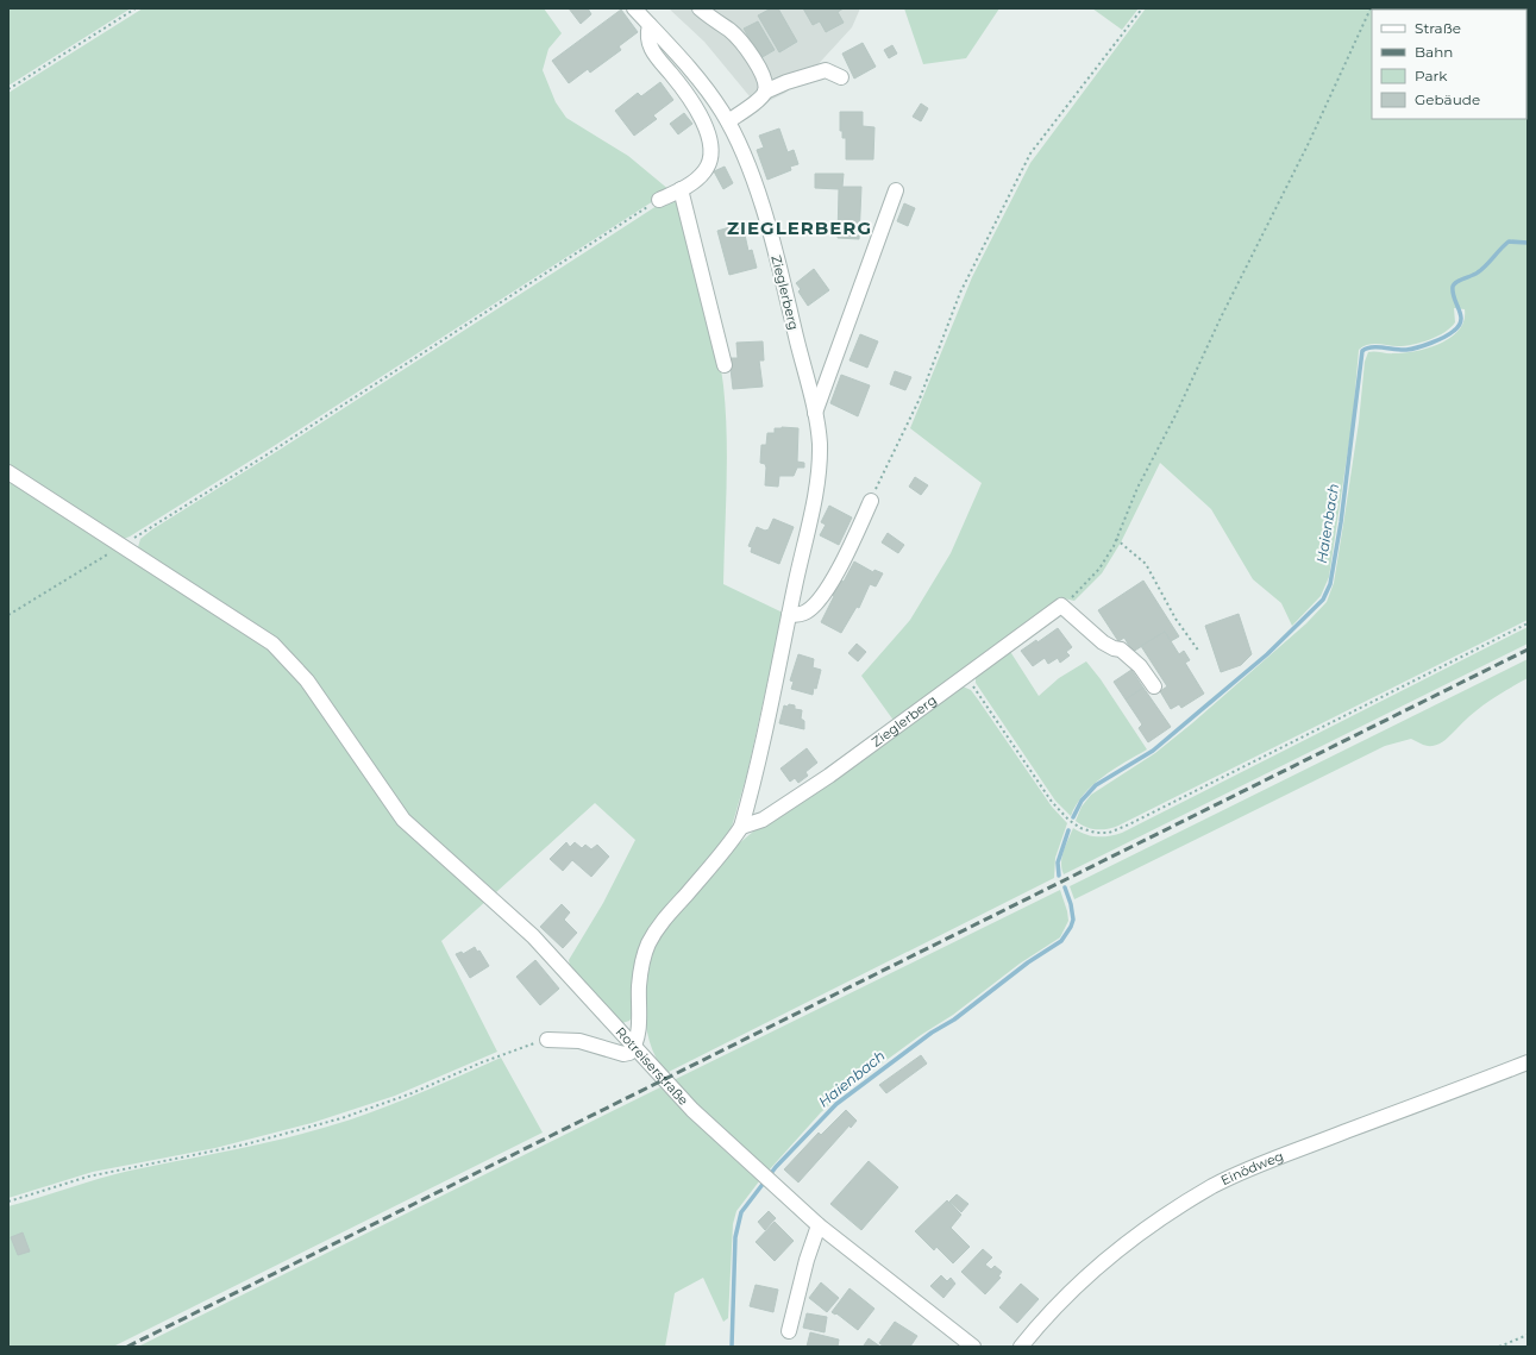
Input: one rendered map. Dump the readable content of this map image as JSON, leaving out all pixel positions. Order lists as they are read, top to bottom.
{
  "streets": {
    "street": ["Zieglerberg", "Rotreiserstraße", "Einödweg"]
  },
  "crossings": [
    ["Zieglerberg", "Rotreiserstraße"]
  ],
  "districts": ["ZIEGLERBERG"],
  "water": ["Haienbach"],
  "legend": [
    "Straße",
    "Bahn",
    "Park",
    "Gebäude"
  ]
}
